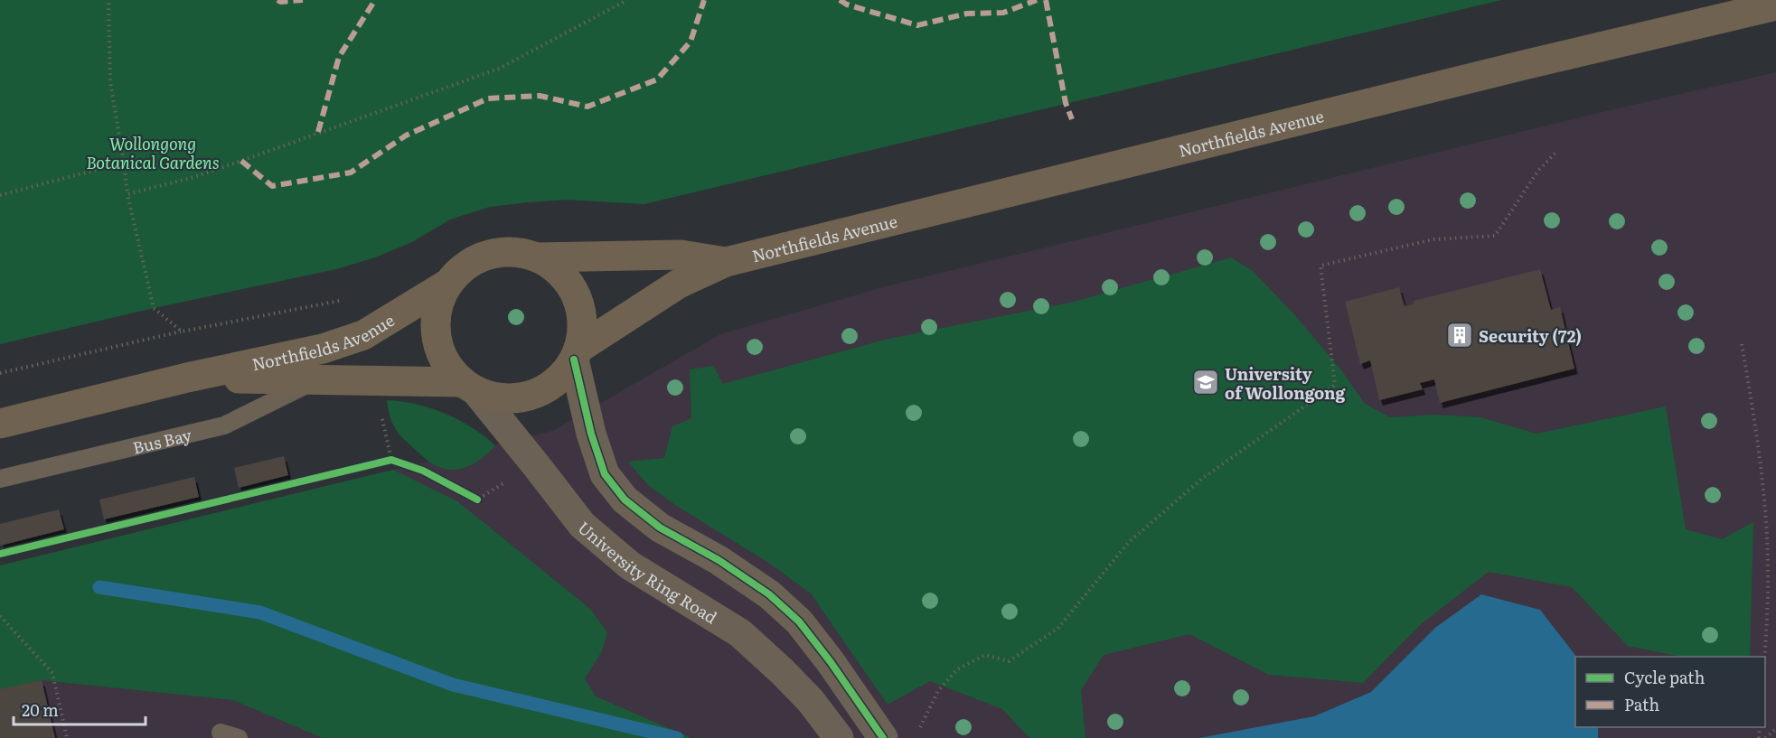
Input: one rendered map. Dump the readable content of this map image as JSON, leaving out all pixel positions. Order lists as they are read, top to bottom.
{
  "streets": {
    "main road": ["Northfields Avenue"],
    "street": ["University Ring Road"],
    "lane": ["Bus Bay"]
  },
  "crossings": [
    ["Northfields Avenue", "Bus Bay"],
    ["Northfields Avenue", "University Ring Road"]
  ],
  "parks": ["Wollongong Botanical Gardens"],
  "places": {
    "building": ["Security (72)"],
    "school or university": ["University of Wollongong"]
  },
  "legend": ["Cycle path", "Path"],
  "scale_bar": "20 m"
}
